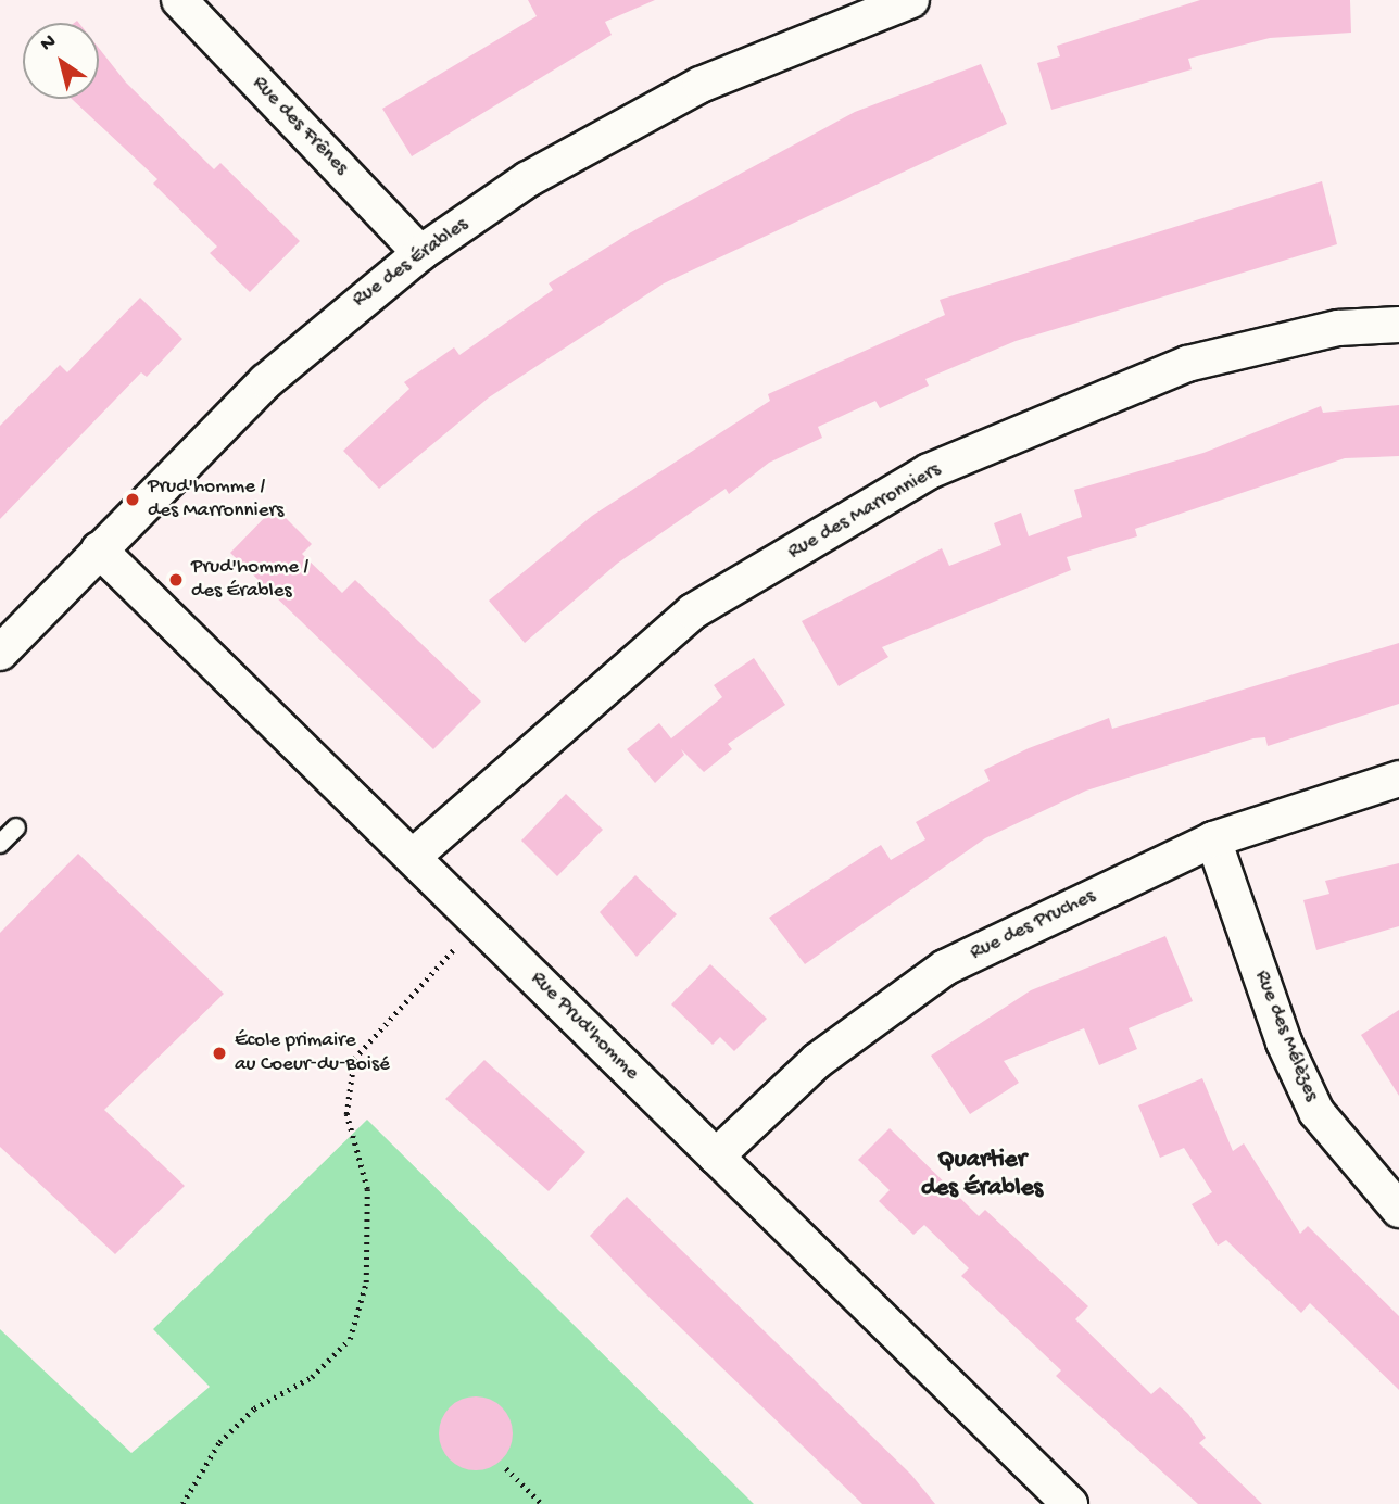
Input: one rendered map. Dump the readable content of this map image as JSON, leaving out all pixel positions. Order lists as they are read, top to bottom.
{
  "streets": {
    "street": [
      "Rue des Frênes",
      "Rue des Érables",
      "Rue des Marronniers",
      "Rue des Pruches",
      "Rue Prud'homme",
      "Rue des Mélèzes"
    ]
  },
  "crossings": [
    ["Rue des Frênes", "Rue des Érables"],
    ["Rue des Érables", "Rue Prud'homme"],
    ["Rue des Marronniers", "Rue Prud'homme"],
    ["Rue des Pruches", "Rue Prud'homme"],
    ["Rue des Pruches", "Rue des Mélèzes"]
  ],
  "districts": ["Quartier des Érables"],
  "places": ["Prud'homme / des Marronniers", "Prud'homme / des Érables", "École primaire au Coeur‑du‑Boisé"],
  "north": "top left"
}
